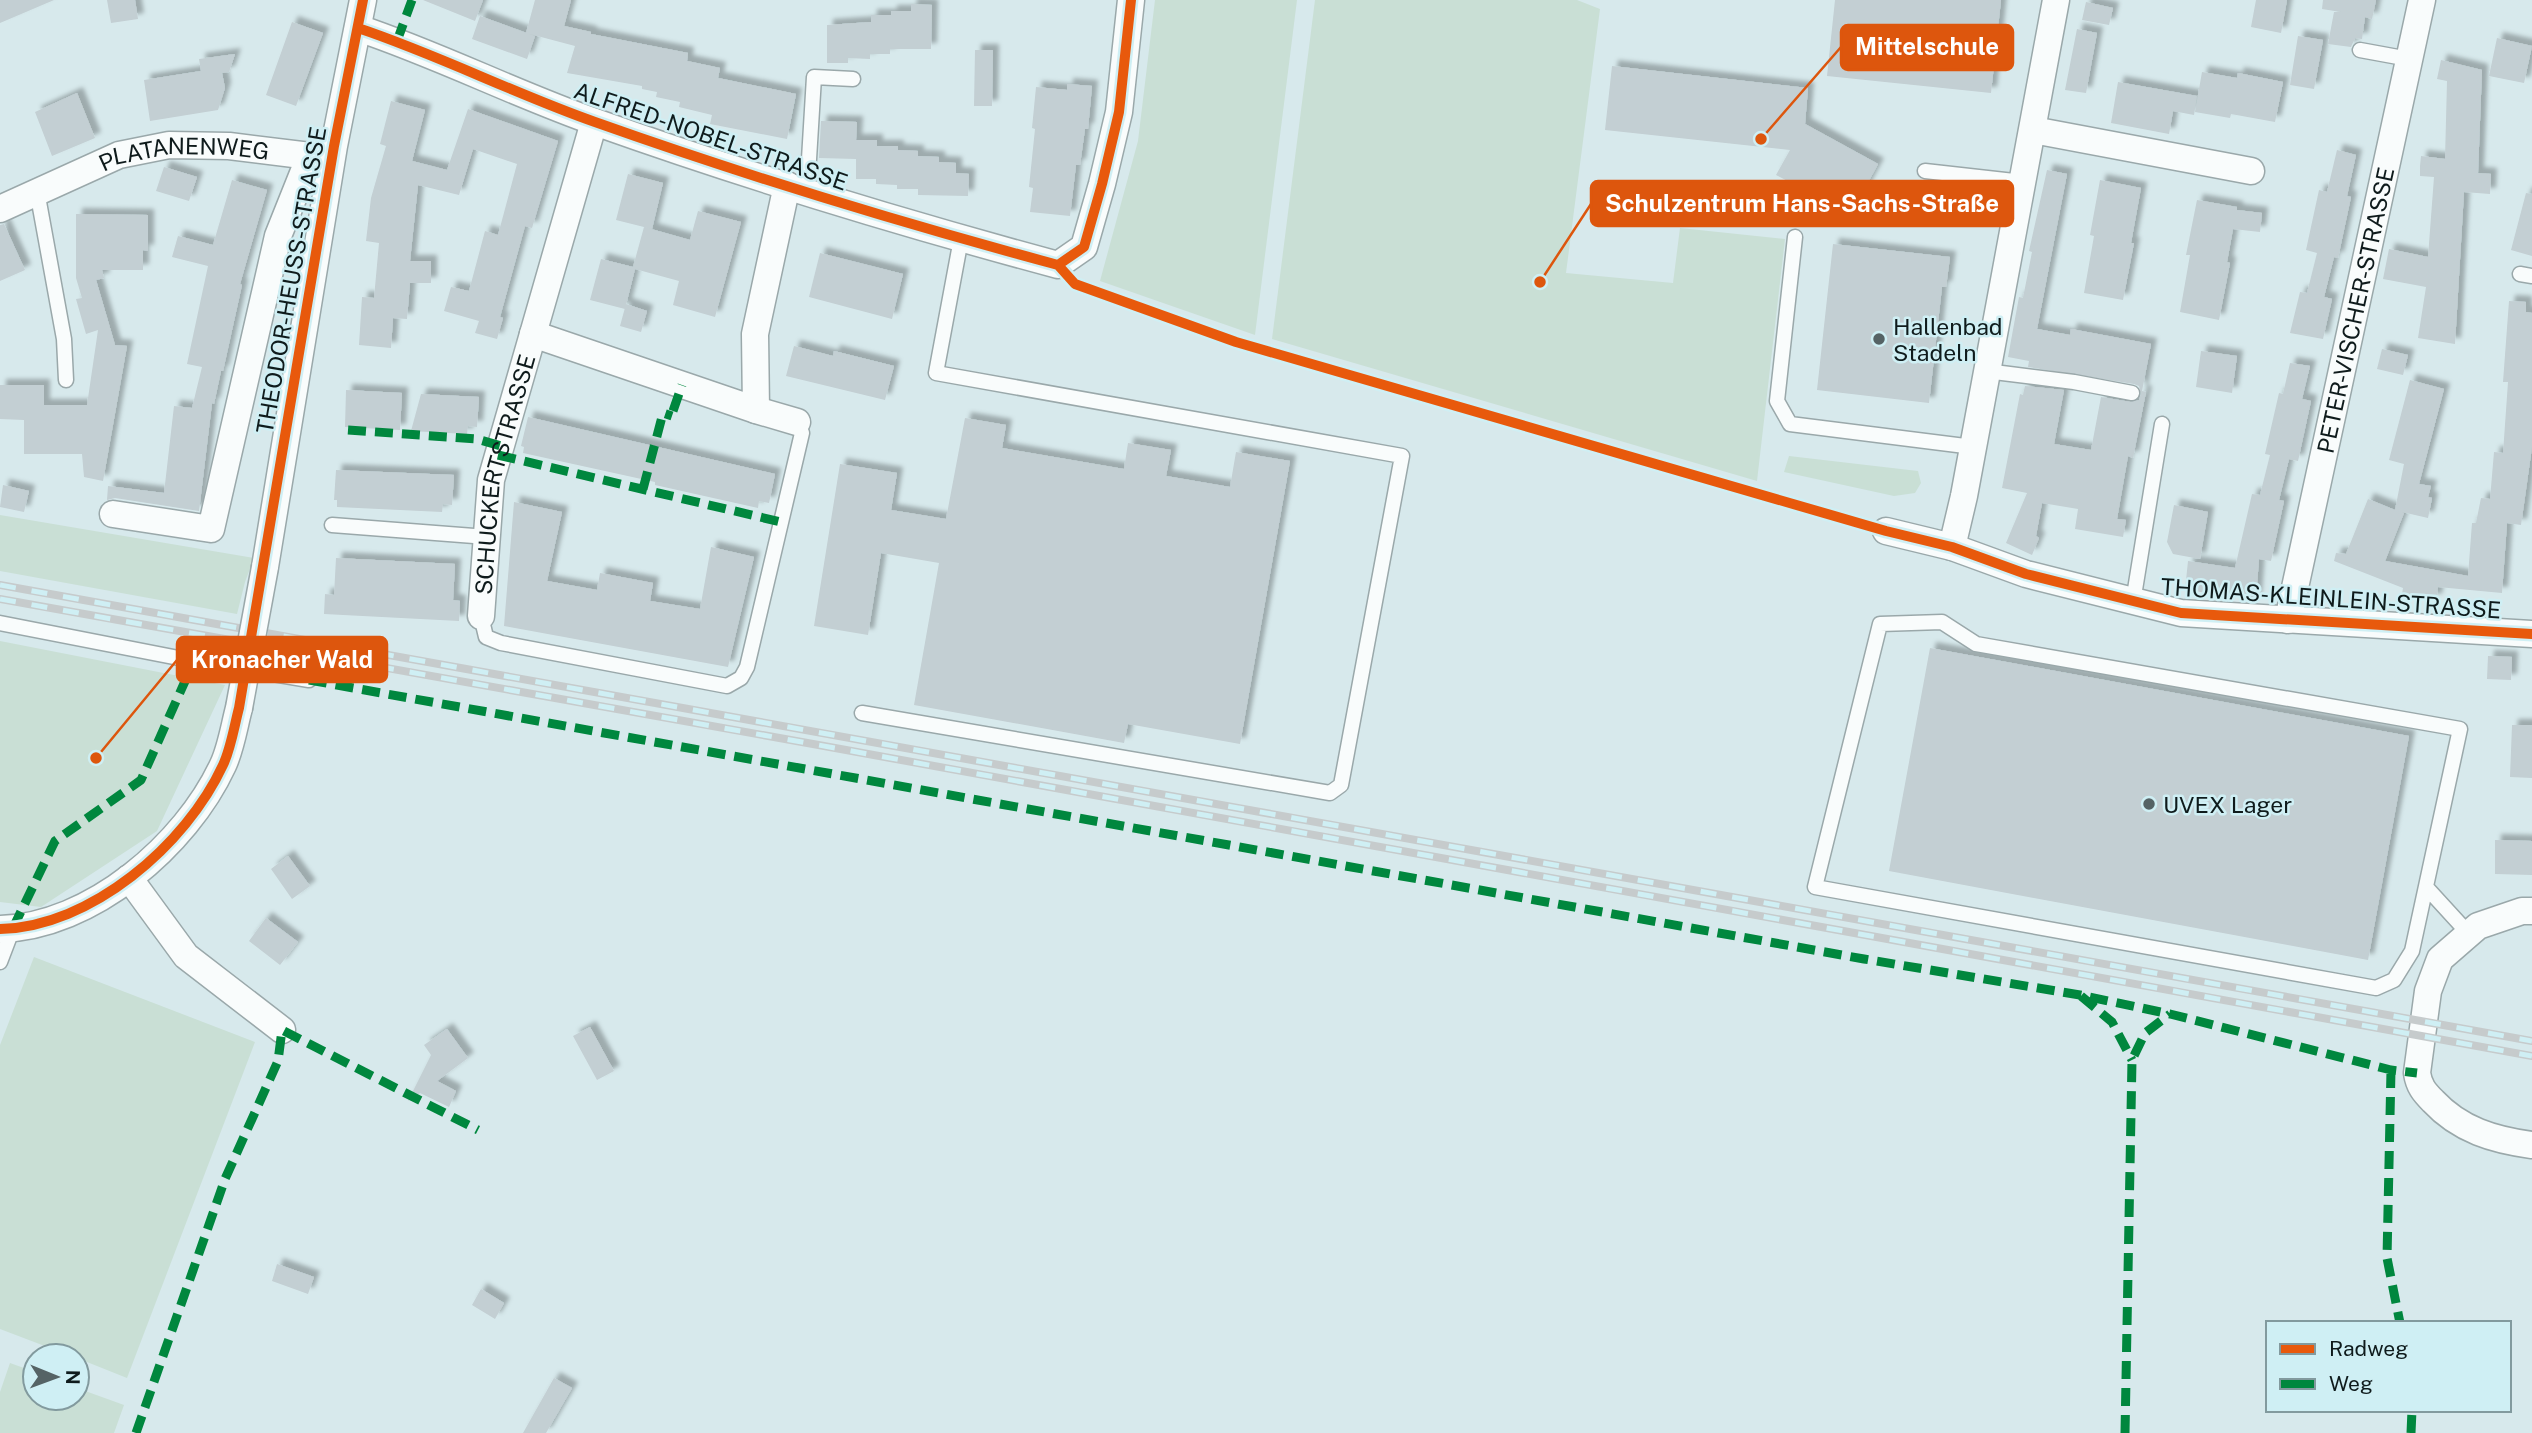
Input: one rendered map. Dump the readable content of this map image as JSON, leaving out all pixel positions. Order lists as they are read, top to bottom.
{
  "streets": {
    "street": [
      "ALFRED-NOBEL-STRASSE",
      "PLATANENWEG",
      "THEODOR-HEUSS-STRASSE",
      "PETER-VISCHER-STRASSE",
      "SCHUCKERTSTRASSE",
      "THOMAS-KLEINLEIN-STRASSE"
    ]
  },
  "crossings": [
    ["ALFRED-NOBEL-STRASSE", "THEODOR-HEUSS-STRASSE"],
    ["ALFRED-NOBEL-STRASSE", "SCHUCKERTSTRASSE"],
    ["PLATANENWEG", "THEODOR-HEUSS-STRASSE"],
    ["PETER-VISCHER-STRASSE", "THOMAS-KLEINLEIN-STRASSE"]
  ],
  "places": [
    "Mittelschule",
    "Schulzentrum Hans-Sachs-Straße",
    "Hallenbad Stadeln",
    "Kronacher Wald",
    "UVEX Lager"
  ],
  "legend": ["Radweg", "Weg"],
  "north": "right"
}
